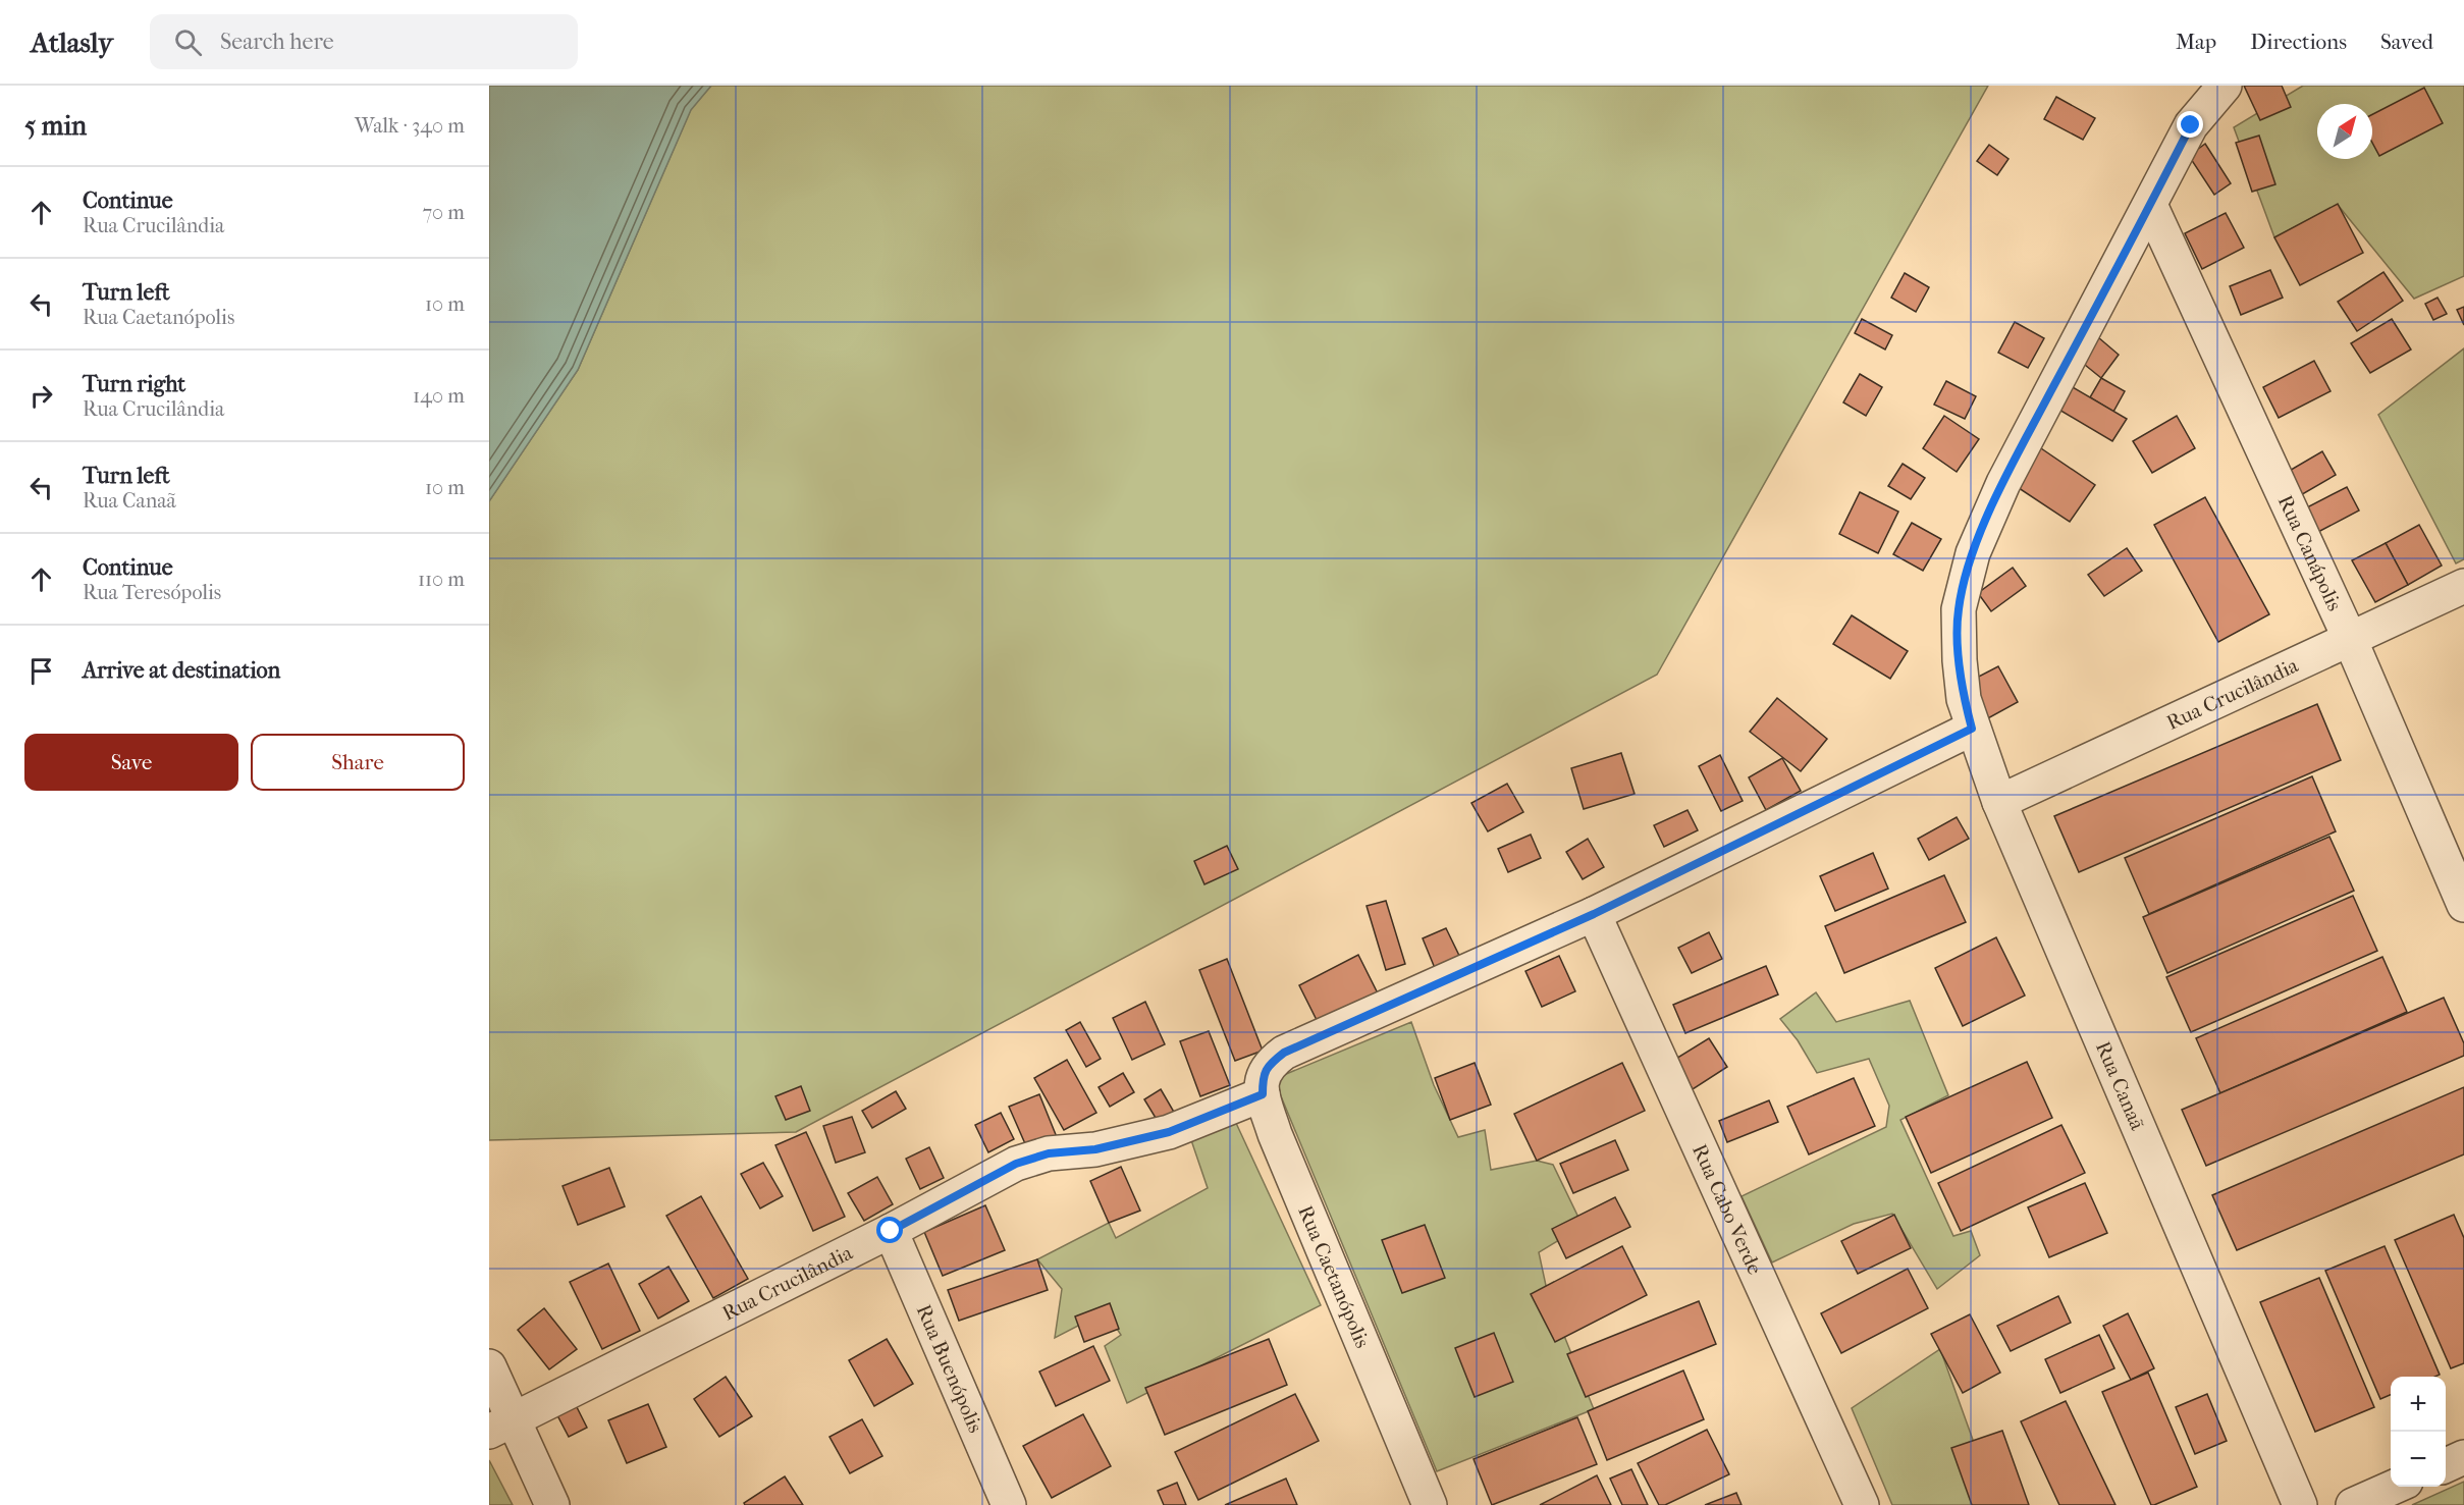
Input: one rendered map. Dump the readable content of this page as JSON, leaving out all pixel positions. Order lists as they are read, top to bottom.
{
  "streets": {
    "street": [
      "Rua Canápolis",
      "Rua Crucilândia",
      "Rua Canaã",
      "Rua Cabo Verde",
      "Rua Caetanópolis",
      "Rua Buenópolis"
    ]
  },
  "crossings": [
    ["Rua Canápolis", "Rua Crucilândia"],
    ["Rua Canápolis", "Rua Canaã"],
    ["Rua Crucilândia", "Rua Canaã"],
    ["Rua Crucilândia", "Rua Caetanópolis"],
    ["Rua Crucilândia", "Rua Buenópolis"],
    ["Rua Cabo Verde", "Rua Caetanópolis"]
  ],
  "north": "top right",
  "page": {
    "header": "Atlasly",
    "search": "Search here",
    "nav": ["Map", "Directions", "Saved"],
    "heading": ["5 min", "Walk · 340 m"],
    "list": [
      ["Continue", "Rua Crucilândia", "70 m"],
      ["Turn left", "Rua Caetanópolis", "10 m"],
      ["Turn right", "Rua Crucilândia", "140 m"],
      ["Turn left", "Rua Canaã", "10 m"],
      ["Continue", "Rua Teresópolis", "110 m"],
      "Arrive at destination"
    ],
    "buttons": ["Save", "Share"],
    "map_buttons": ["+", "−"]
  }
}
